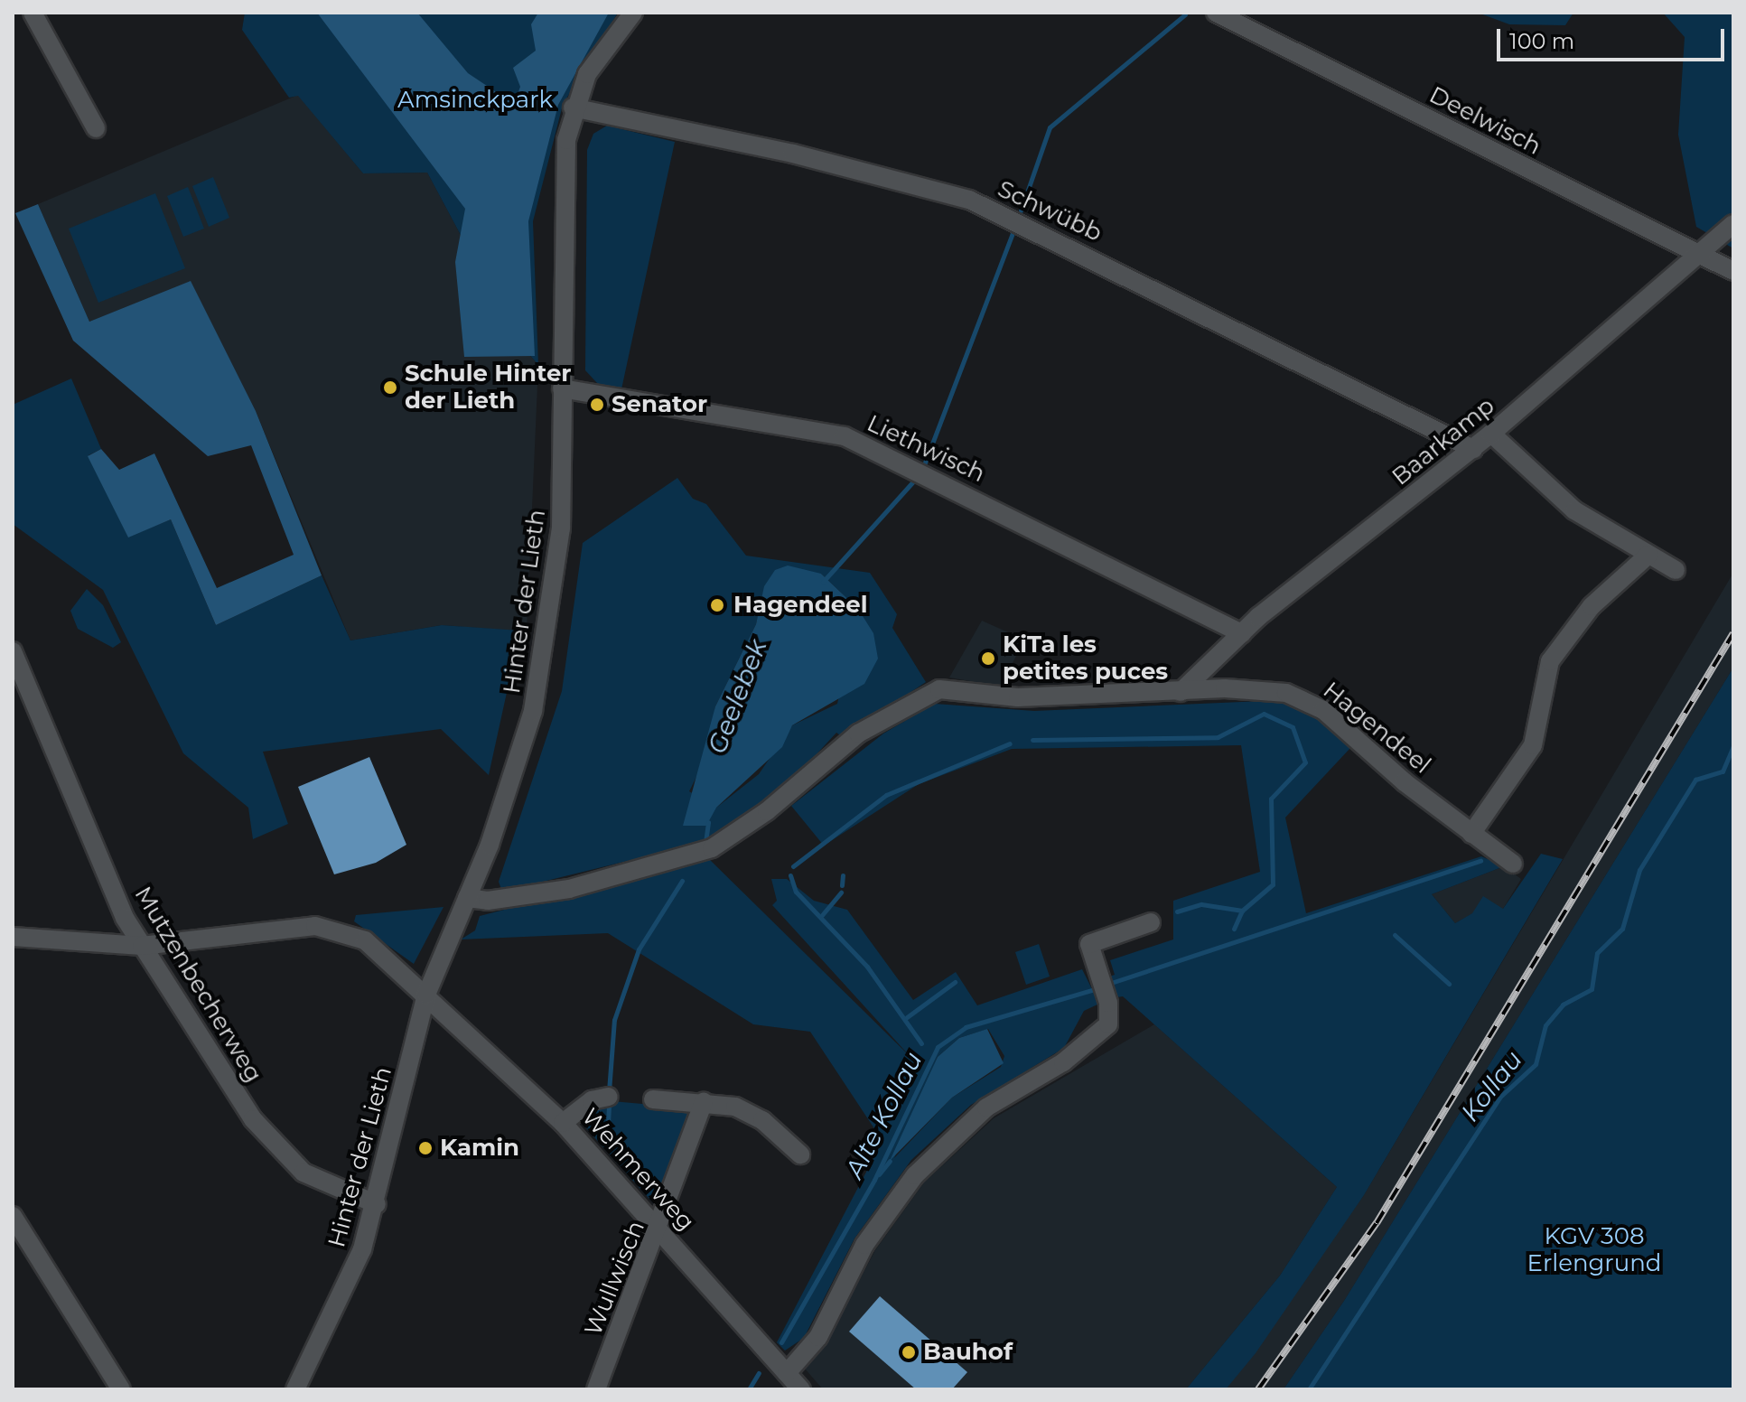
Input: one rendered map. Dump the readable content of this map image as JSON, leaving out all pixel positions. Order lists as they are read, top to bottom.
{
  "streets": {
    "street": [
      "Deelwisch",
      "Schwübb",
      "Baarkamp",
      "Liethwisch",
      "Hinter der Lieth",
      "Hagendeel",
      "Mutzenbecherweg",
      "Wehmerweg",
      "Wullwisch"
    ]
  },
  "crossings": [
    ["Deelwisch", "Baarkamp"],
    ["Schwübb", "Baarkamp"],
    ["Schwübb", "Hinter der Lieth"],
    ["Baarkamp", "Liethwisch"],
    ["Baarkamp", "Hagendeel"],
    ["Liethwisch", "Hinter der Lieth"],
    ["Hinter der Lieth", "Hagendeel"],
    ["Hinter der Lieth", "Mutzenbecherweg"],
    ["Hinter der Lieth", "Wehmerweg"],
    ["Wehmerweg", "Wullwisch"]
  ],
  "water": ["Geelebek", "Kollau", "Alte Kollau"],
  "parks": ["Amsinckpark", "KGV 308 Erlengrund"],
  "places": [
    "Schule Hinter der Lieth",
    "Senator",
    "Hagendeel",
    "KiTa les petites puces",
    "Kamin",
    "Bauhof"
  ],
  "scale_bar": "100 m"
}
